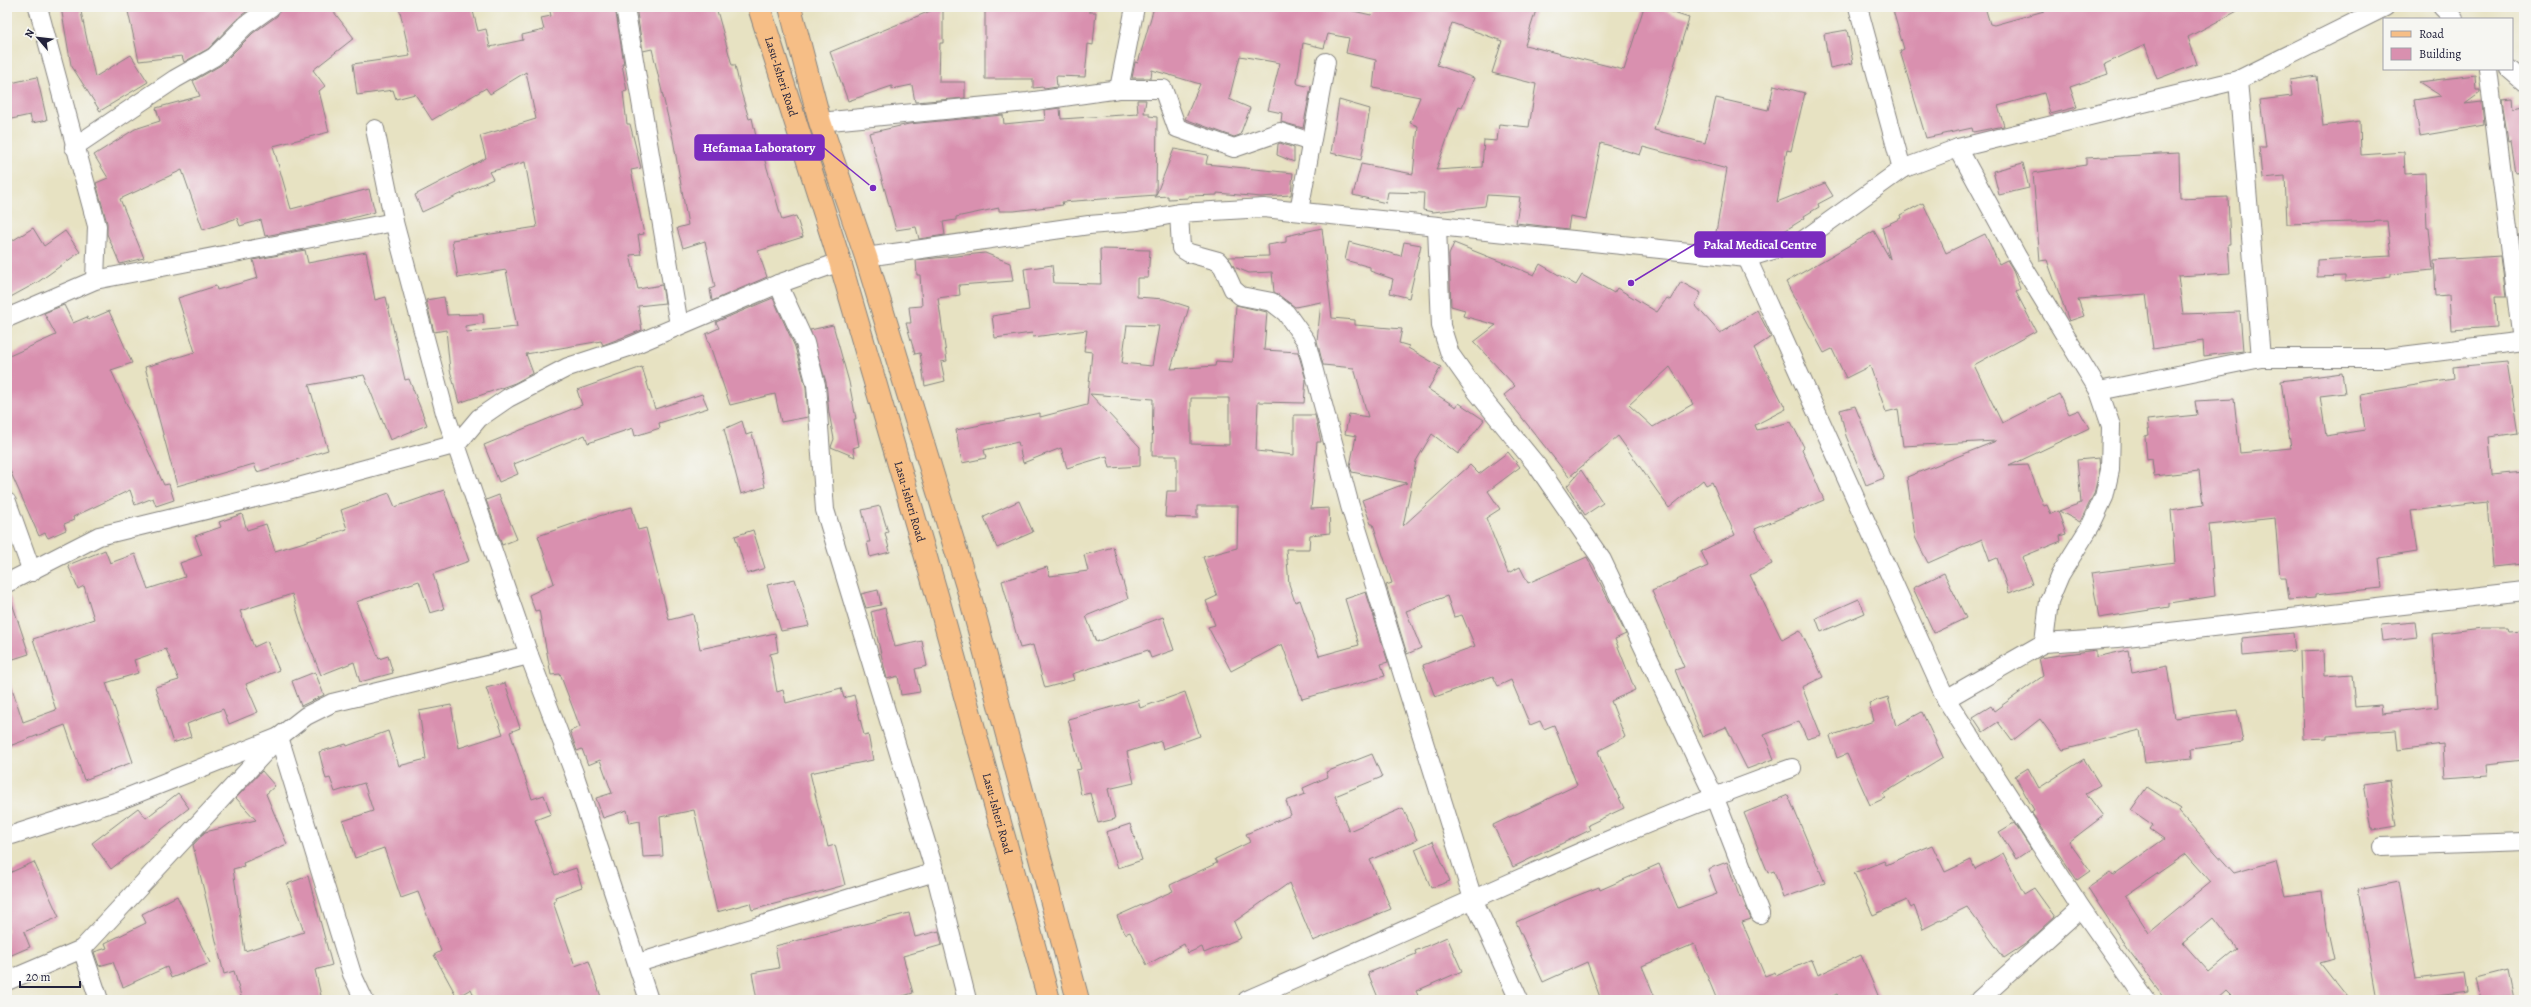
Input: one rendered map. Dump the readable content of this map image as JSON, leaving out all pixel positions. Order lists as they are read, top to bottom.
{
  "streets": {
    "main road": ["Lasu-Isheri Road"]
  },
  "places": ["Hefamaa Laboratory", "Pakal Medical Centre"],
  "legend": ["Road", "Building"],
  "scale_bar": "20 m",
  "north": "top left"
}
